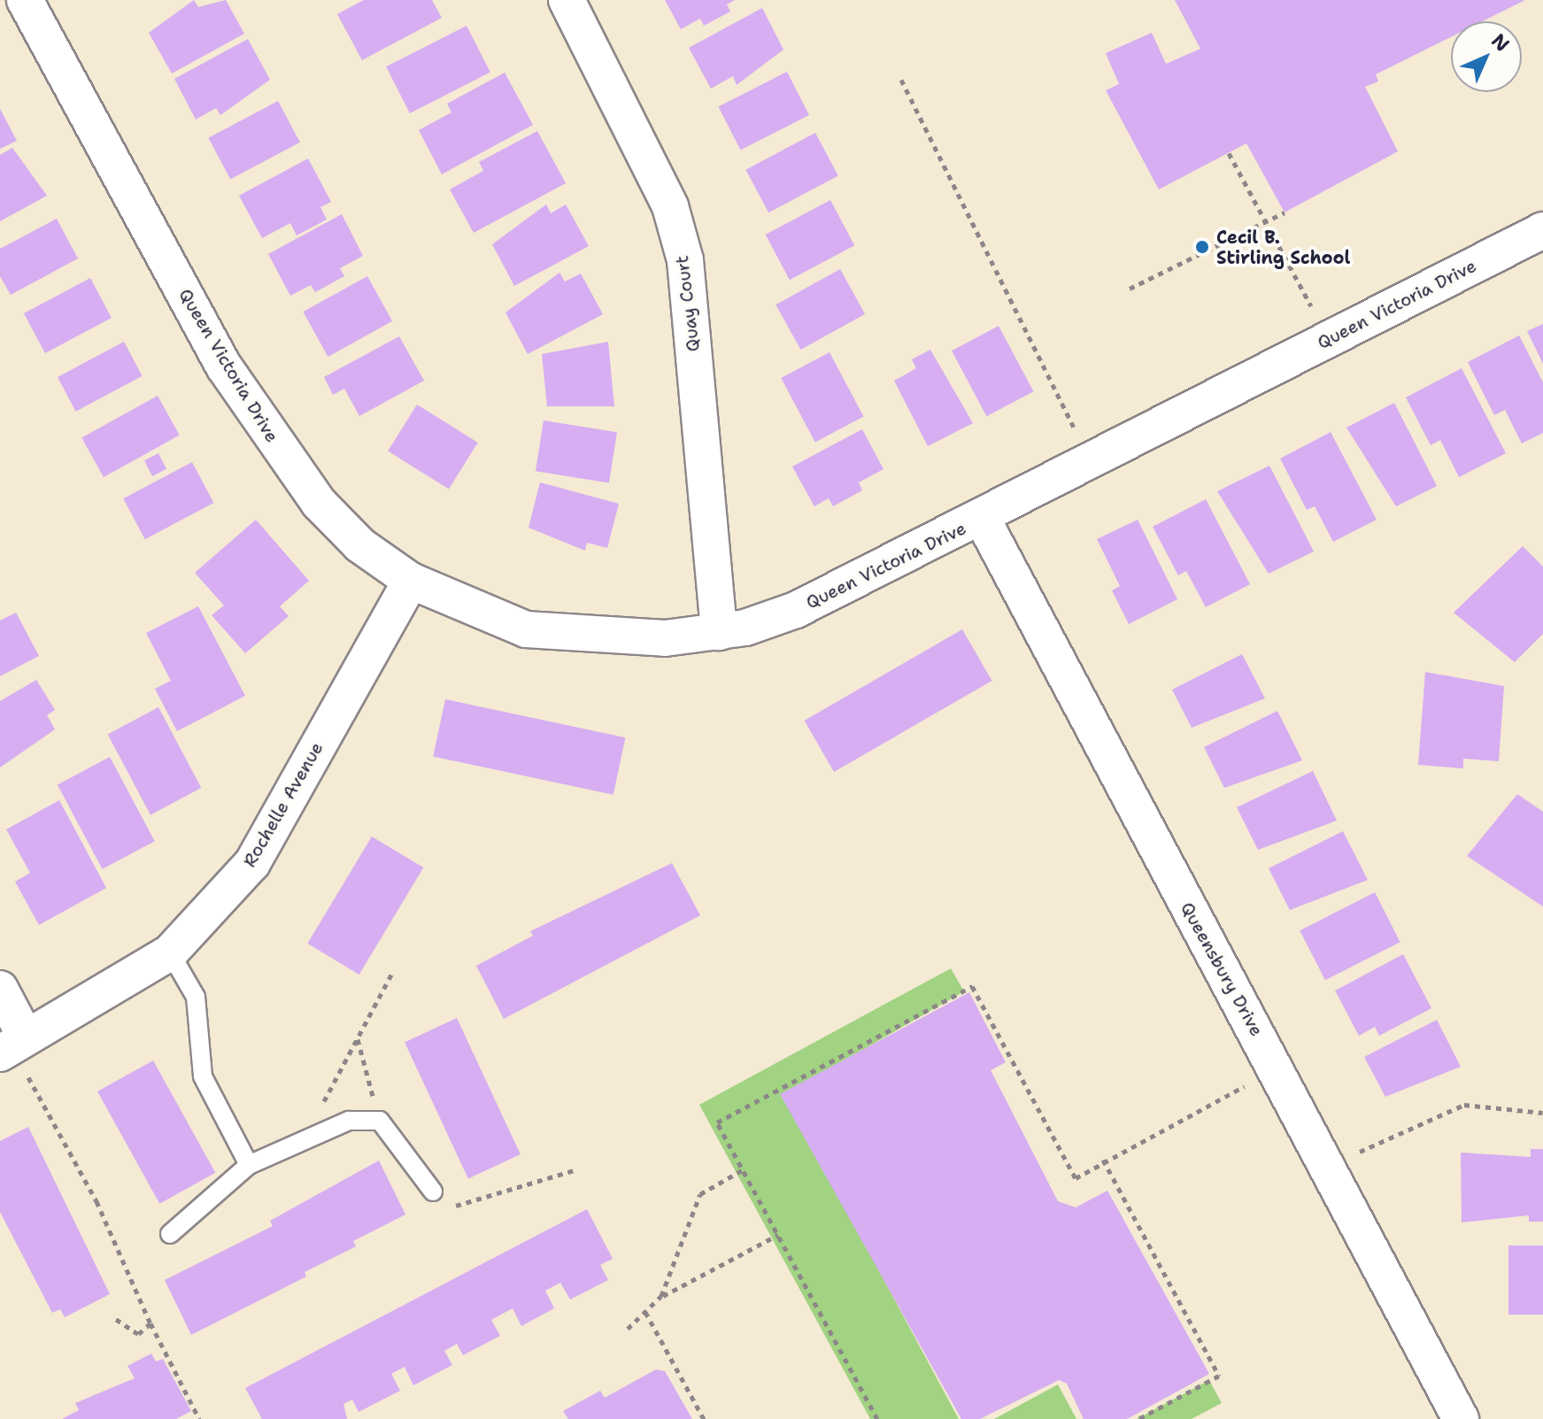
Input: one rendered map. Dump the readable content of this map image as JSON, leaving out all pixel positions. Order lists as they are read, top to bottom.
{
  "streets": {
    "street": [
      "Quay Court",
      "Queen Victoria Drive",
      "Rochelle Avenue",
      "Queensbury Drive"
    ]
  },
  "crossings": [
    ["Quay Court", "Queen Victoria Drive"],
    ["Queen Victoria Drive", "Rochelle Avenue"],
    ["Queen Victoria Drive", "Queensbury Drive"]
  ],
  "places": ["Cecil B. Stirling School"],
  "north": "top right"
}
